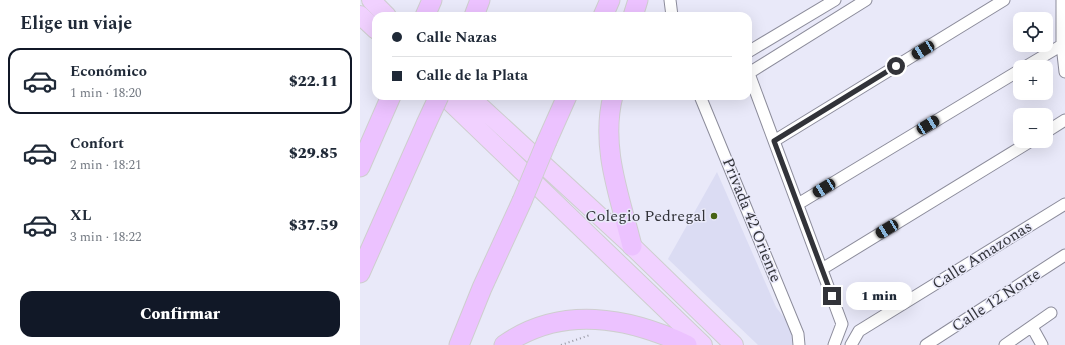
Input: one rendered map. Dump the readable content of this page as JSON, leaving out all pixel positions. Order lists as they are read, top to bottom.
{
  "streets": {
    "street": ["Privada 42 Oriente", "Calle Amazonas", "Calle 12 Norte"]
  },
  "places": ["Colegio Pedregal"],
  "page": {
    "heading": "Elige un viaje",
    "map_buttons": ["+", "−"],
    "banner": ["Calle Nazas", "Calle de la Plata"],
    "list": [
      {
        "name": "Económico",
        "note": "1 min · 18:20",
        "value": "$22.11"
      },
      {
        "name": "Confort",
        "note": "2 min · 18:21",
        "value": "$29.85"
      },
      {
        "name": "XL",
        "note": "3 min · 18:22",
        "value": "$37.59"
      }
    ],
    "bubble": "1 min",
    "buttons": "Confirmar"
  }
}
